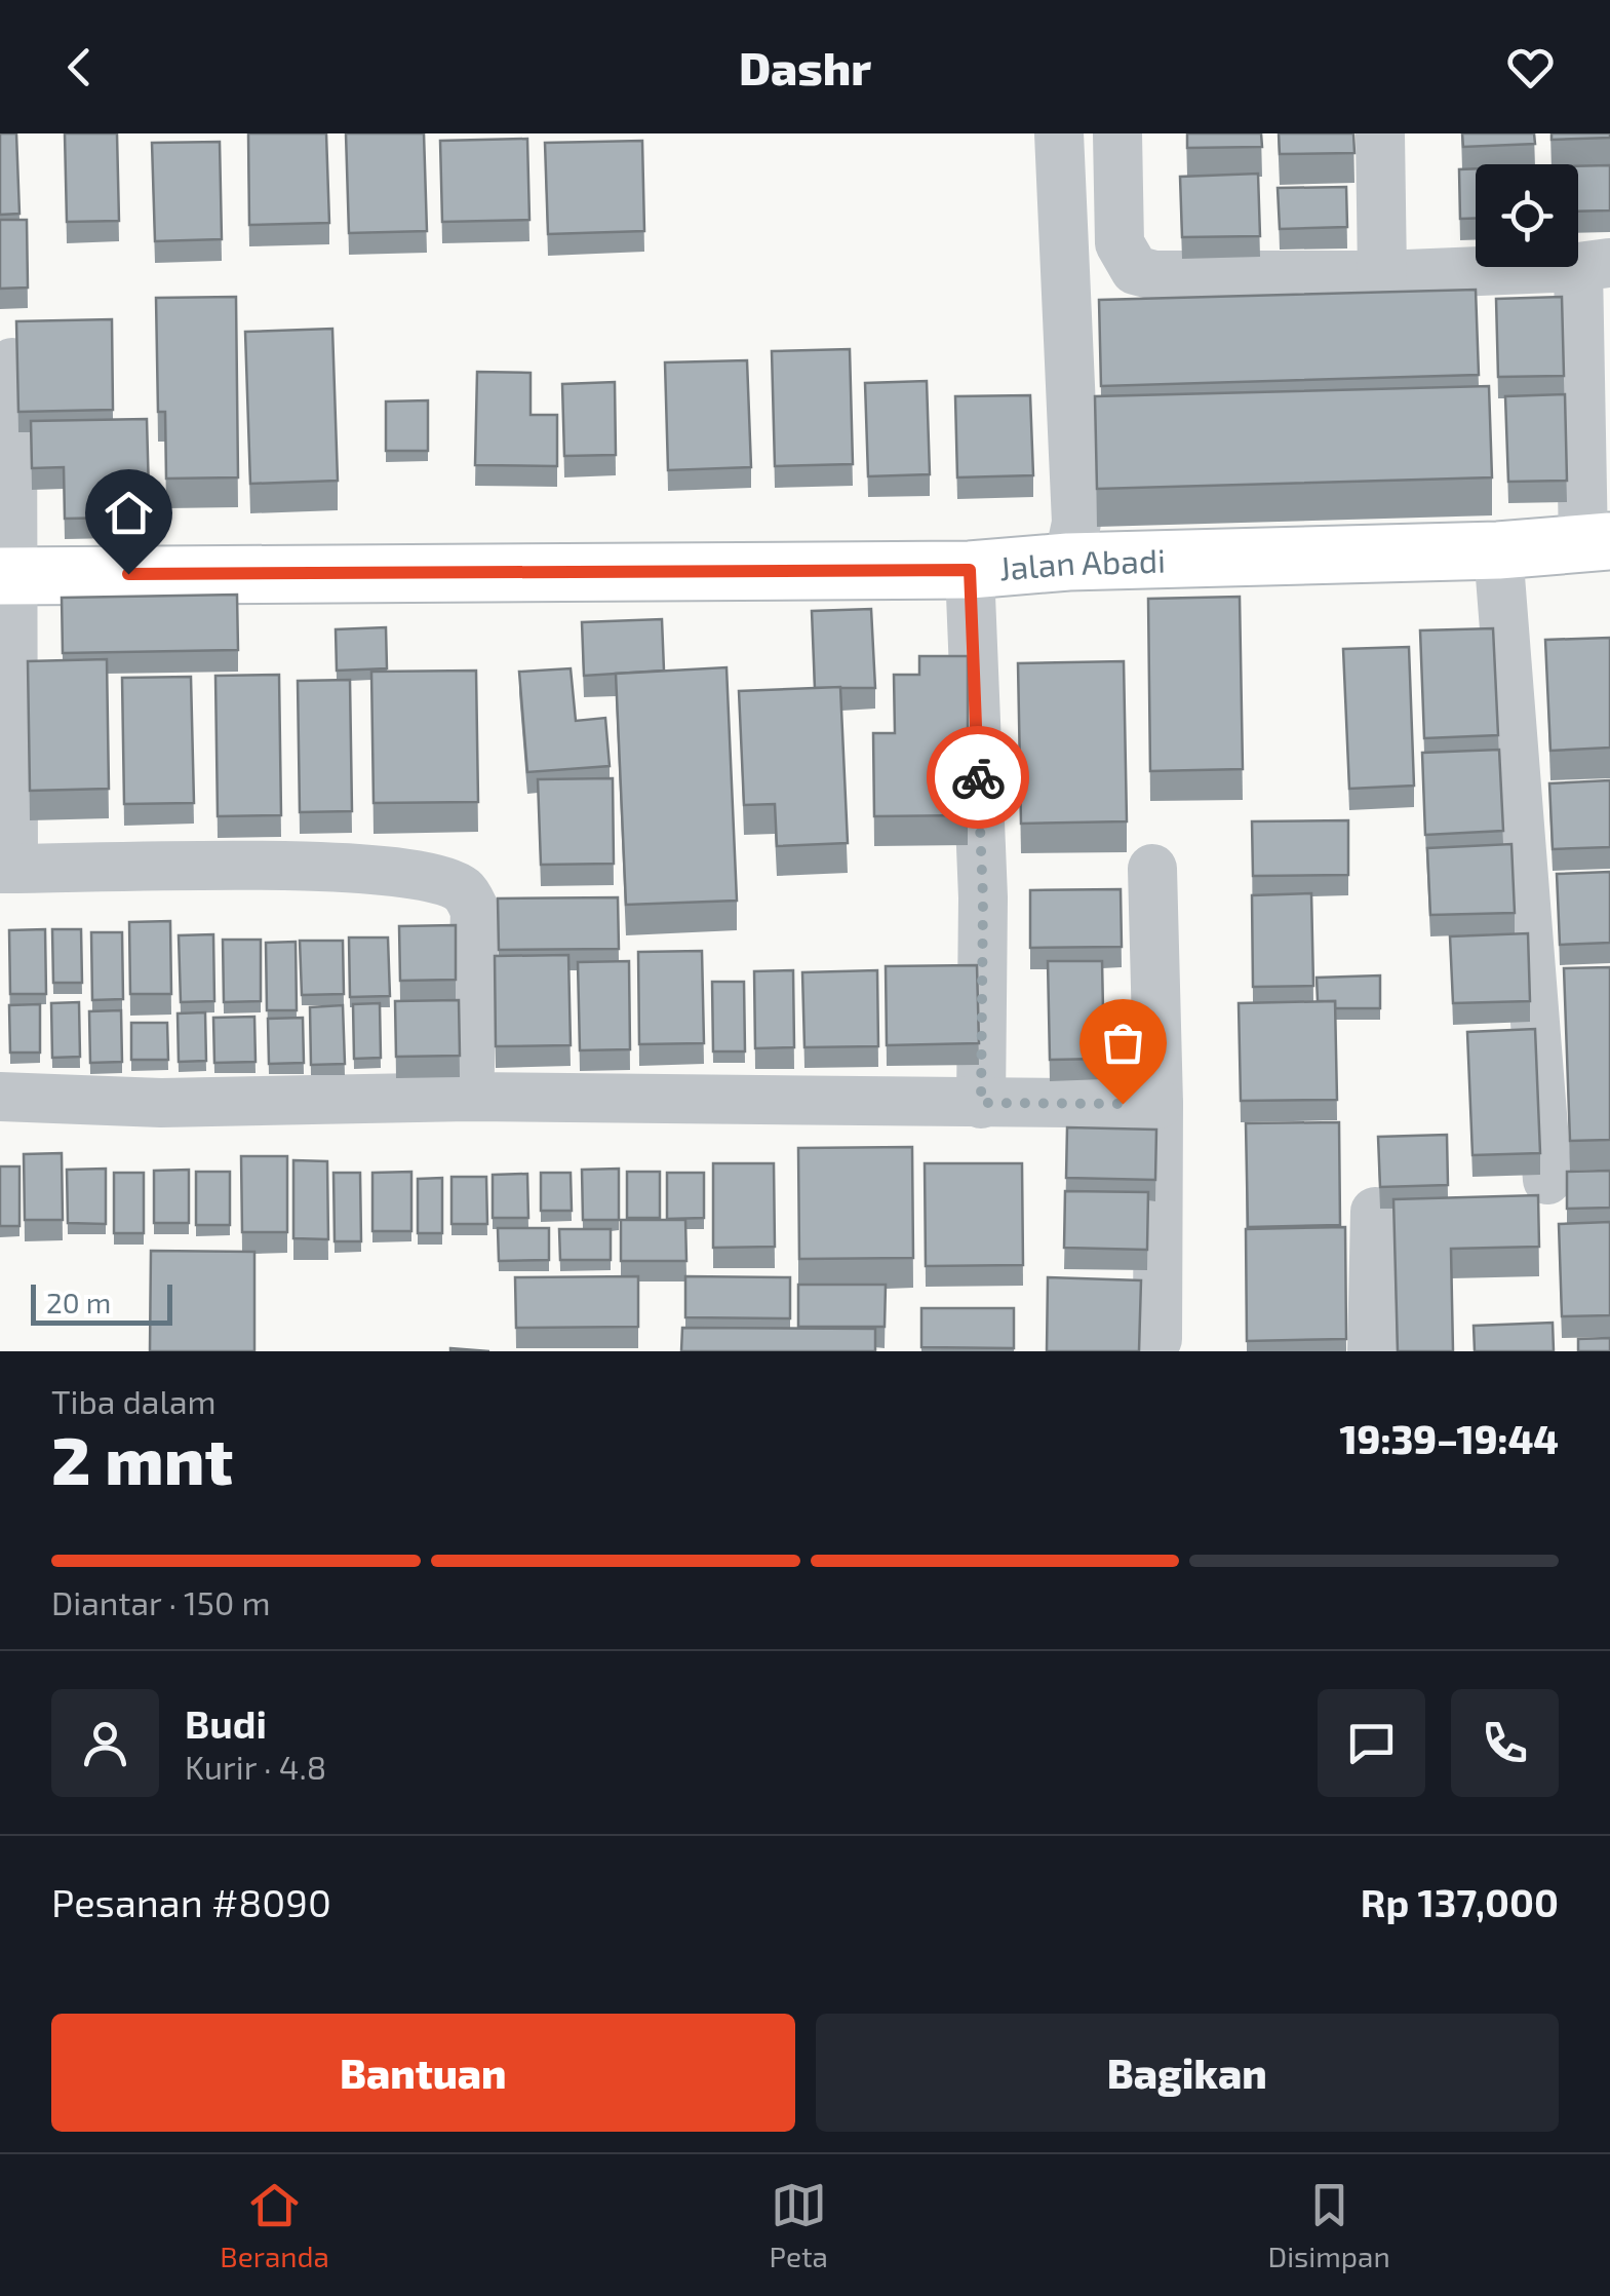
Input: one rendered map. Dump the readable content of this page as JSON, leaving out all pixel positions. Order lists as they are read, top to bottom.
{
  "streets": {
    "street": ["Jalan Abadi"]
  },
  "scale_bar": "20 m",
  "page": {
    "header": "Dashr",
    "scale": "20 m",
    "heading": ["2 mnt", "Tiba dalam", "19:39–19:44"],
    "panel": [
      "Budi",
      "Kurir · 4.8",
      "Pesanan #8090",
      "Rp 137,000"
    ],
    "bar": "Diantar · 150 m",
    "buttons": ["Bantuan", "Bagikan"],
    "tabs": ["Beranda", "Peta", "Disimpan"]
  }
}
